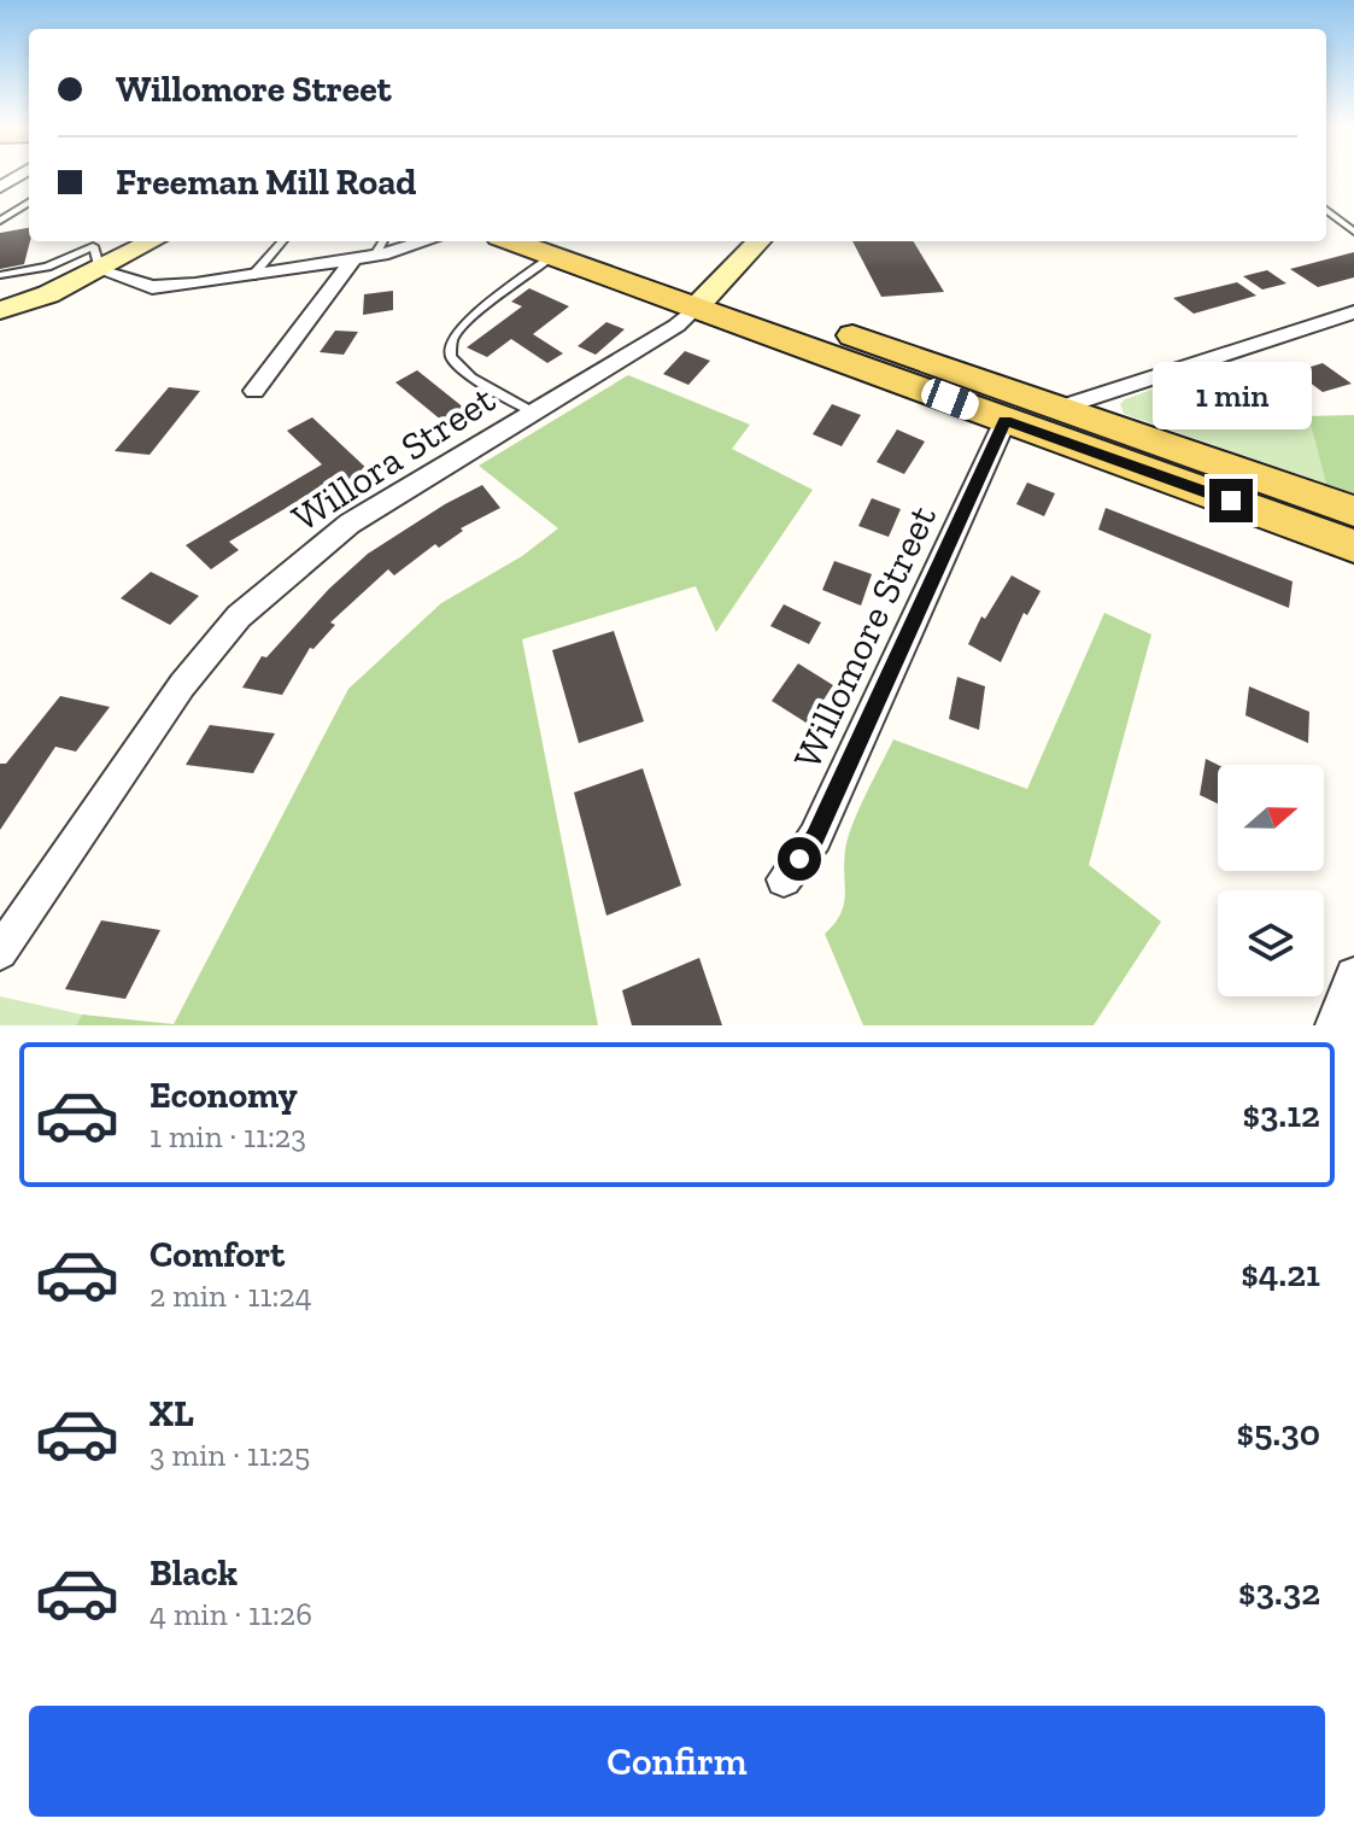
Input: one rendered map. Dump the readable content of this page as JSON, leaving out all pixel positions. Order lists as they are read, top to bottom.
{
  "streets": {
    "street": ["Willora Street", "Willomore Street"]
  },
  "north": "right",
  "page": {
    "banner": ["Willomore Street", "Freeman Mill Road"],
    "bubble": "1 min",
    "list": [
      {
        "name": "Economy",
        "note": "1 min · 11:23",
        "value": "$3.12"
      },
      {
        "name": "Comfort",
        "note": "2 min · 11:24",
        "value": "$4.21"
      },
      {
        "name": "XL",
        "note": "3 min · 11:25",
        "value": "$5.30"
      },
      {
        "name": "Black",
        "note": "4 min · 11:26",
        "value": "$3.32"
      }
    ],
    "buttons": "Confirm"
  }
}
